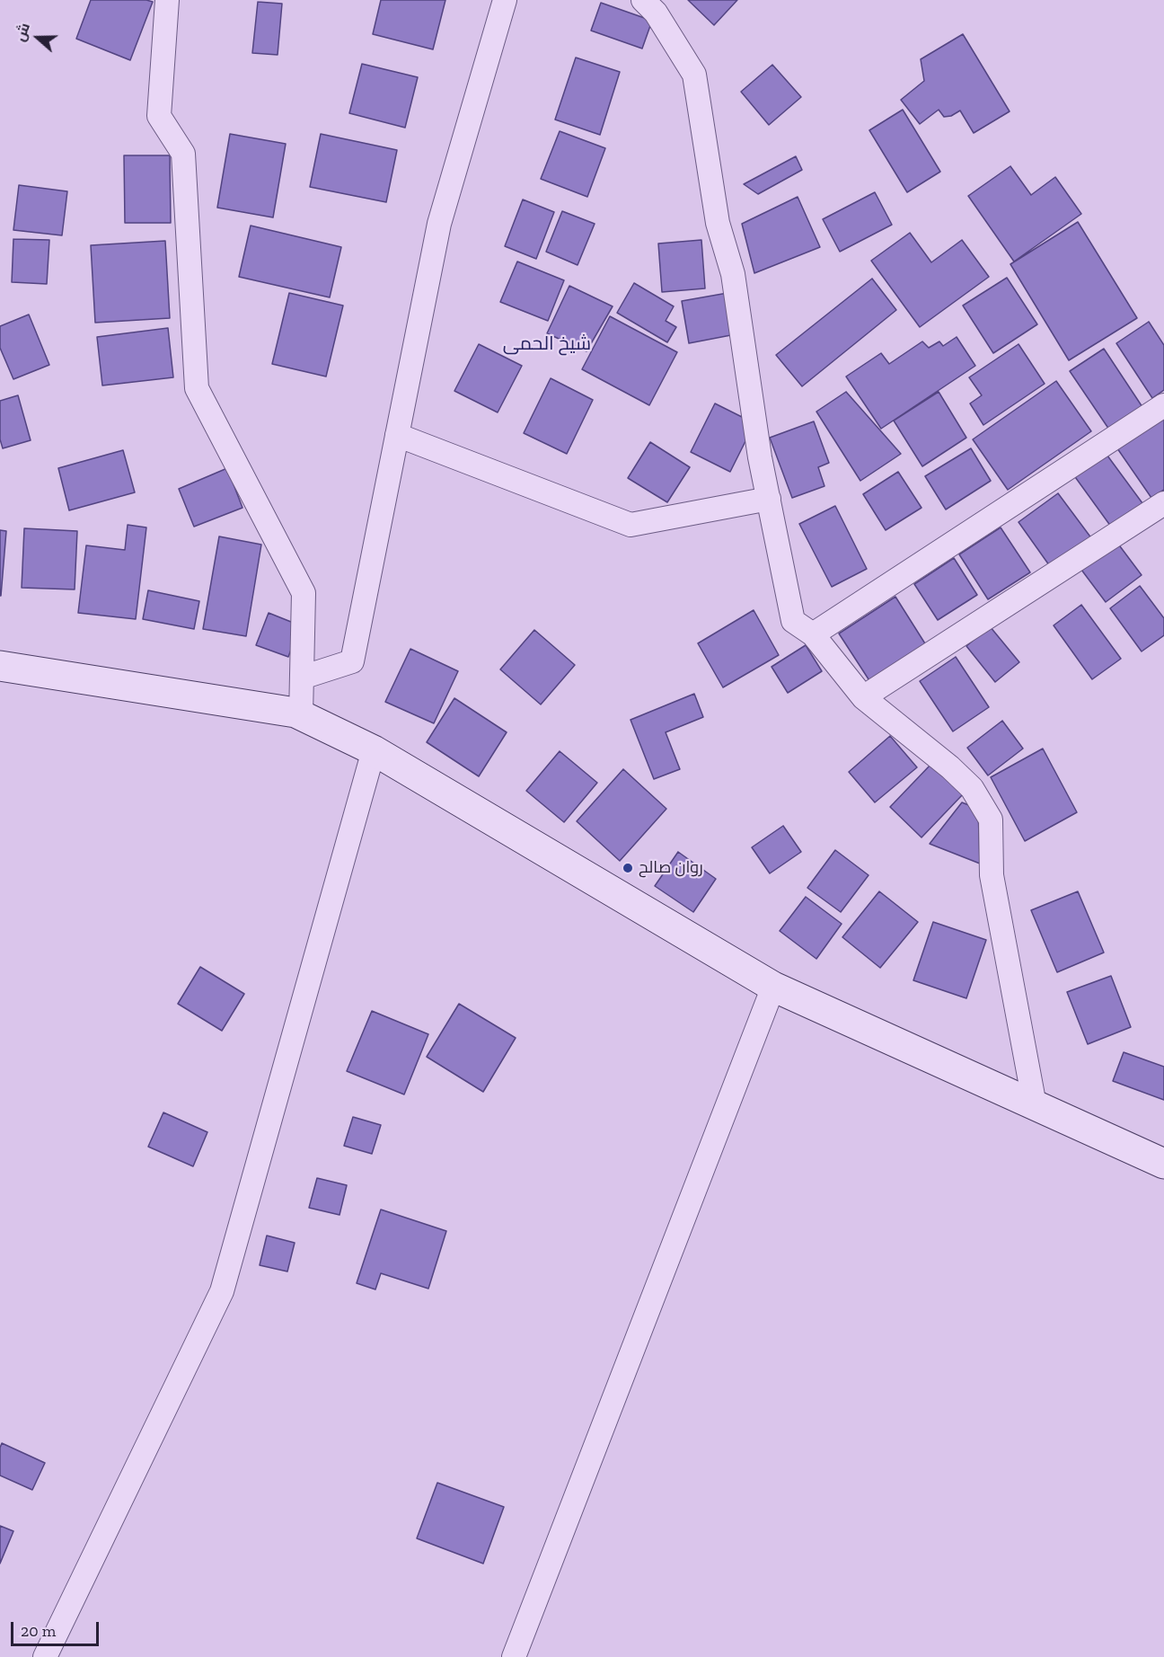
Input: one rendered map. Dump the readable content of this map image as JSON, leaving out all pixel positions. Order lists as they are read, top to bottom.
{
  "districts": ["شيخ الحمى"],
  "places": ["روان صالح"],
  "scale_bar": "20 m",
  "north": "left"
}
